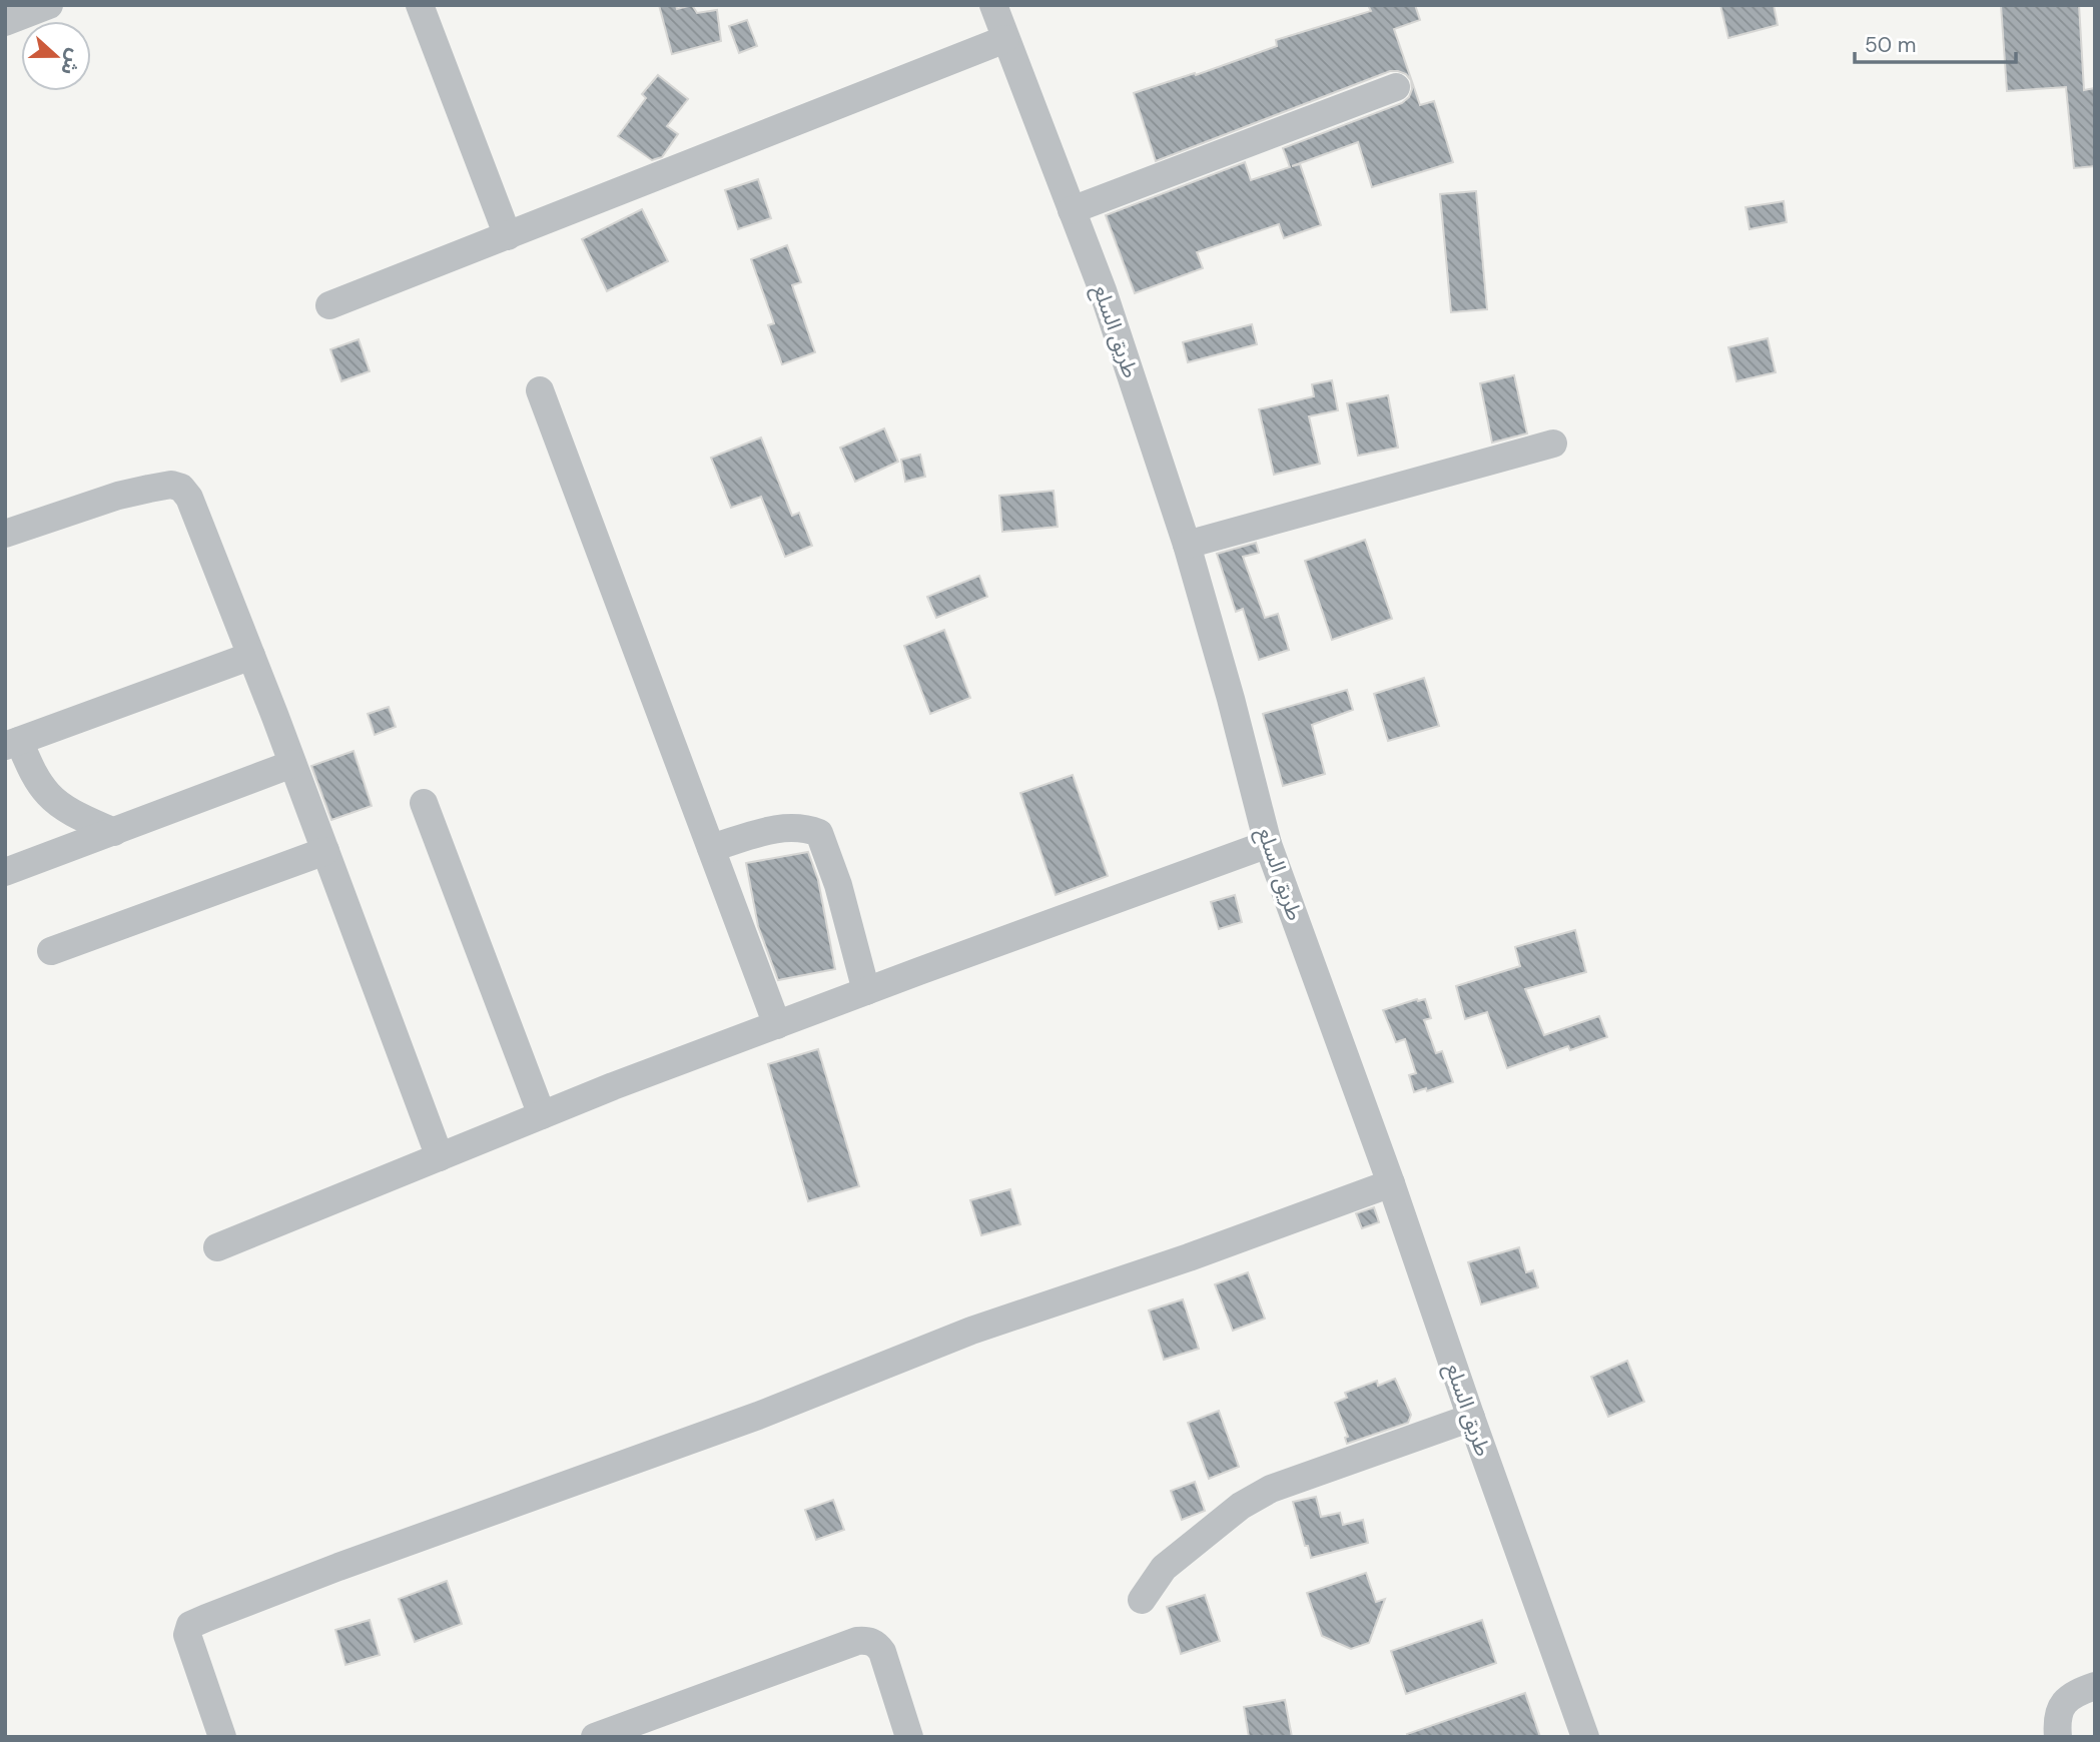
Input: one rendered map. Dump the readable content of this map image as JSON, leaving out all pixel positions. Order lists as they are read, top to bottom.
{
  "streets": {
    "street": ["طريق السلع"]
  },
  "scale_bar": "50 m",
  "north": "right"
}
